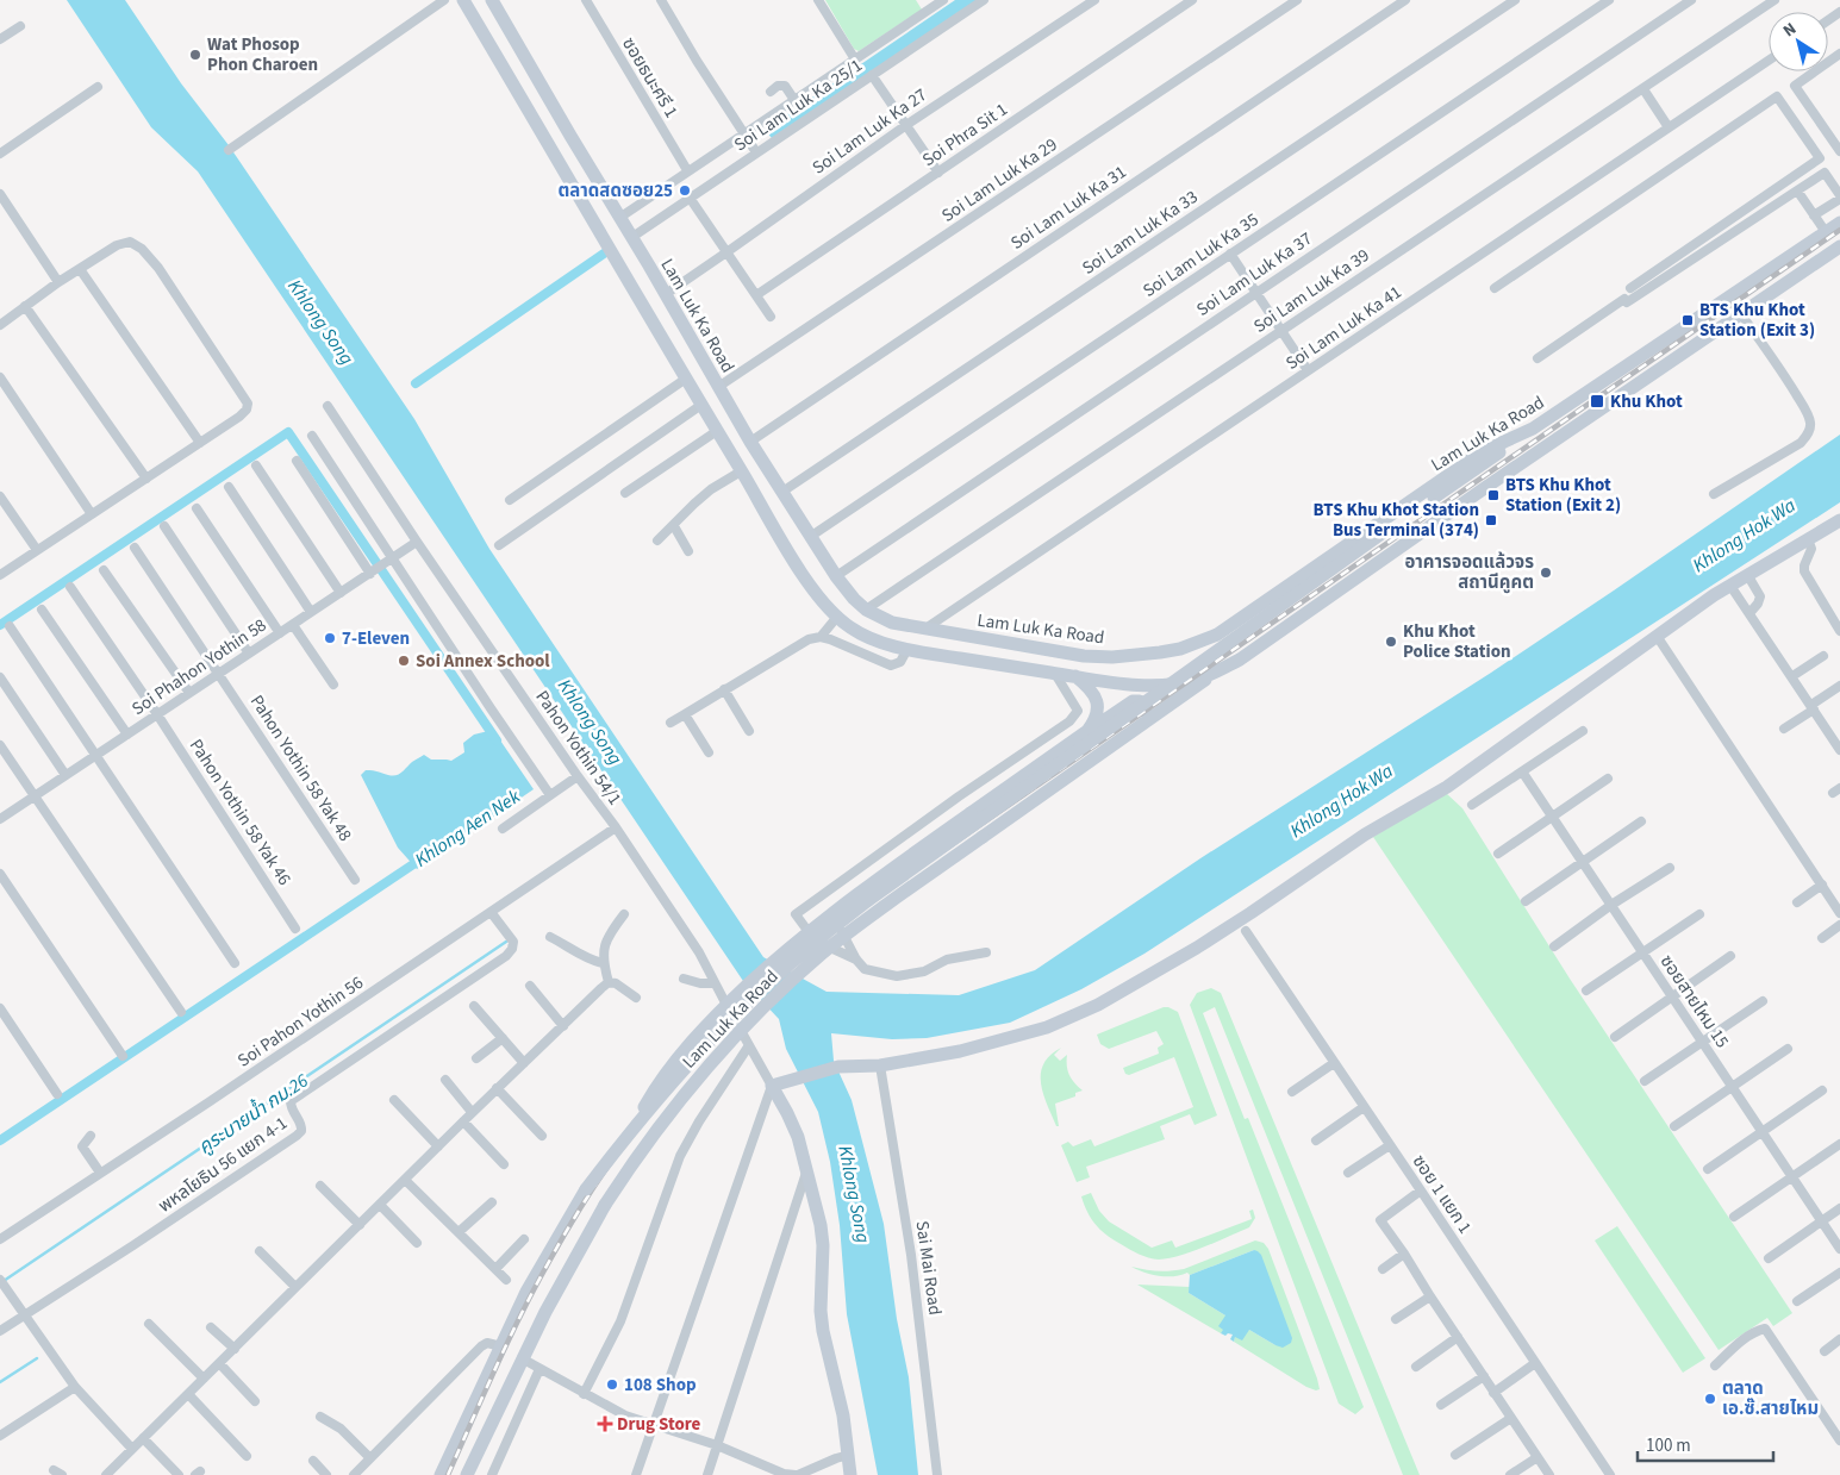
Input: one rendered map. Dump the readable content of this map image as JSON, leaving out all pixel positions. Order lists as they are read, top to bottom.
{
  "streets": {
    "main road": ["Lam Luk Ka Road"],
    "street": [
      "ซอยธนะศรี 1",
      "Soi Lam Luk Ka 25/1",
      "Soi Lam Luk Ka 27",
      "Soi Phra Sit 1",
      "Soi Lam Luk Ka 29",
      "Soi Lam Luk Ka 31",
      "Soi Lam Luk Ka 33",
      "Soi Lam Luk Ka 35",
      "Soi Lam Luk Ka 37",
      "Soi Lam Luk Ka 39",
      "Soi Lam Luk Ka 41",
      "Soi Phahon Yothin 58",
      "Pahon Yothin 54/1",
      "Pahon Yothin 58 Yak 48",
      "Pahon Yothin 58 Yak 46",
      "ซอยสายไหม 15",
      "Soi Pahon Yothin 56",
      "พหลโยธิน 56 แยก 4-1",
      "ซอย 1 แยก 1",
      "Sai Mai Road"
    ]
  },
  "crossings": [
    ["Soi Lam Luk Ka 25/1", "Lam Luk Ka Road"],
    ["Soi Lam Luk Ka 27", "Lam Luk Ka Road"],
    ["Soi Lam Luk Ka 29", "Lam Luk Ka Road"],
    ["Soi Lam Luk Ka 31", "Lam Luk Ka Road"],
    ["Soi Lam Luk Ka 33", "Lam Luk Ka Road"],
    ["Soi Lam Luk Ka 35", "Lam Luk Ka Road"],
    ["Soi Lam Luk Ka 37", "Lam Luk Ka Road"],
    ["Soi Lam Luk Ka 39", "Lam Luk Ka Road"],
    ["Lam Luk Ka Road", "Soi Lam Luk Ka 41"],
    ["Soi Phahon Yothin 58", "Pahon Yothin 54/1"],
    ["Soi Phahon Yothin 58", "Pahon Yothin 58 Yak 48"],
    ["Soi Phahon Yothin 58", "Pahon Yothin 58 Yak 46"],
    ["Pahon Yothin 54/1", "Soi Pahon Yothin 56"],
    ["Soi Pahon Yothin 56", "พหลโยธิน 56 แยก 4-1"]
  ],
  "water": [
    "Khlong Song",
    "Khlong Hok Wa",
    "Khlong Aen Nek",
    "คูระบายน้ำ กม.26"
  ],
  "places": {
    "other": [
      "Wat Phosop Phon Charoen",
      "ตลาดสดซอย25",
      "อาคารจอดแล้วจร สถานีคูคต",
      "7-Eleven",
      "Khu Khot Police Station",
      "Soi Annex School",
      "108 Shop",
      "ตลาด เอ.ซ๊.สายไหม"
    ],
    "transit": [
      "BTS Khu Khot Station (Exit 3)",
      "Khu Khot",
      "BTS Khu Khot Station (Exit 2)",
      "BTS Khu Khot Station Bus Terminal (374)"
    ],
    "health": ["Drug Store"]
  },
  "scale_bar": "100 m",
  "north": "top left"
}
